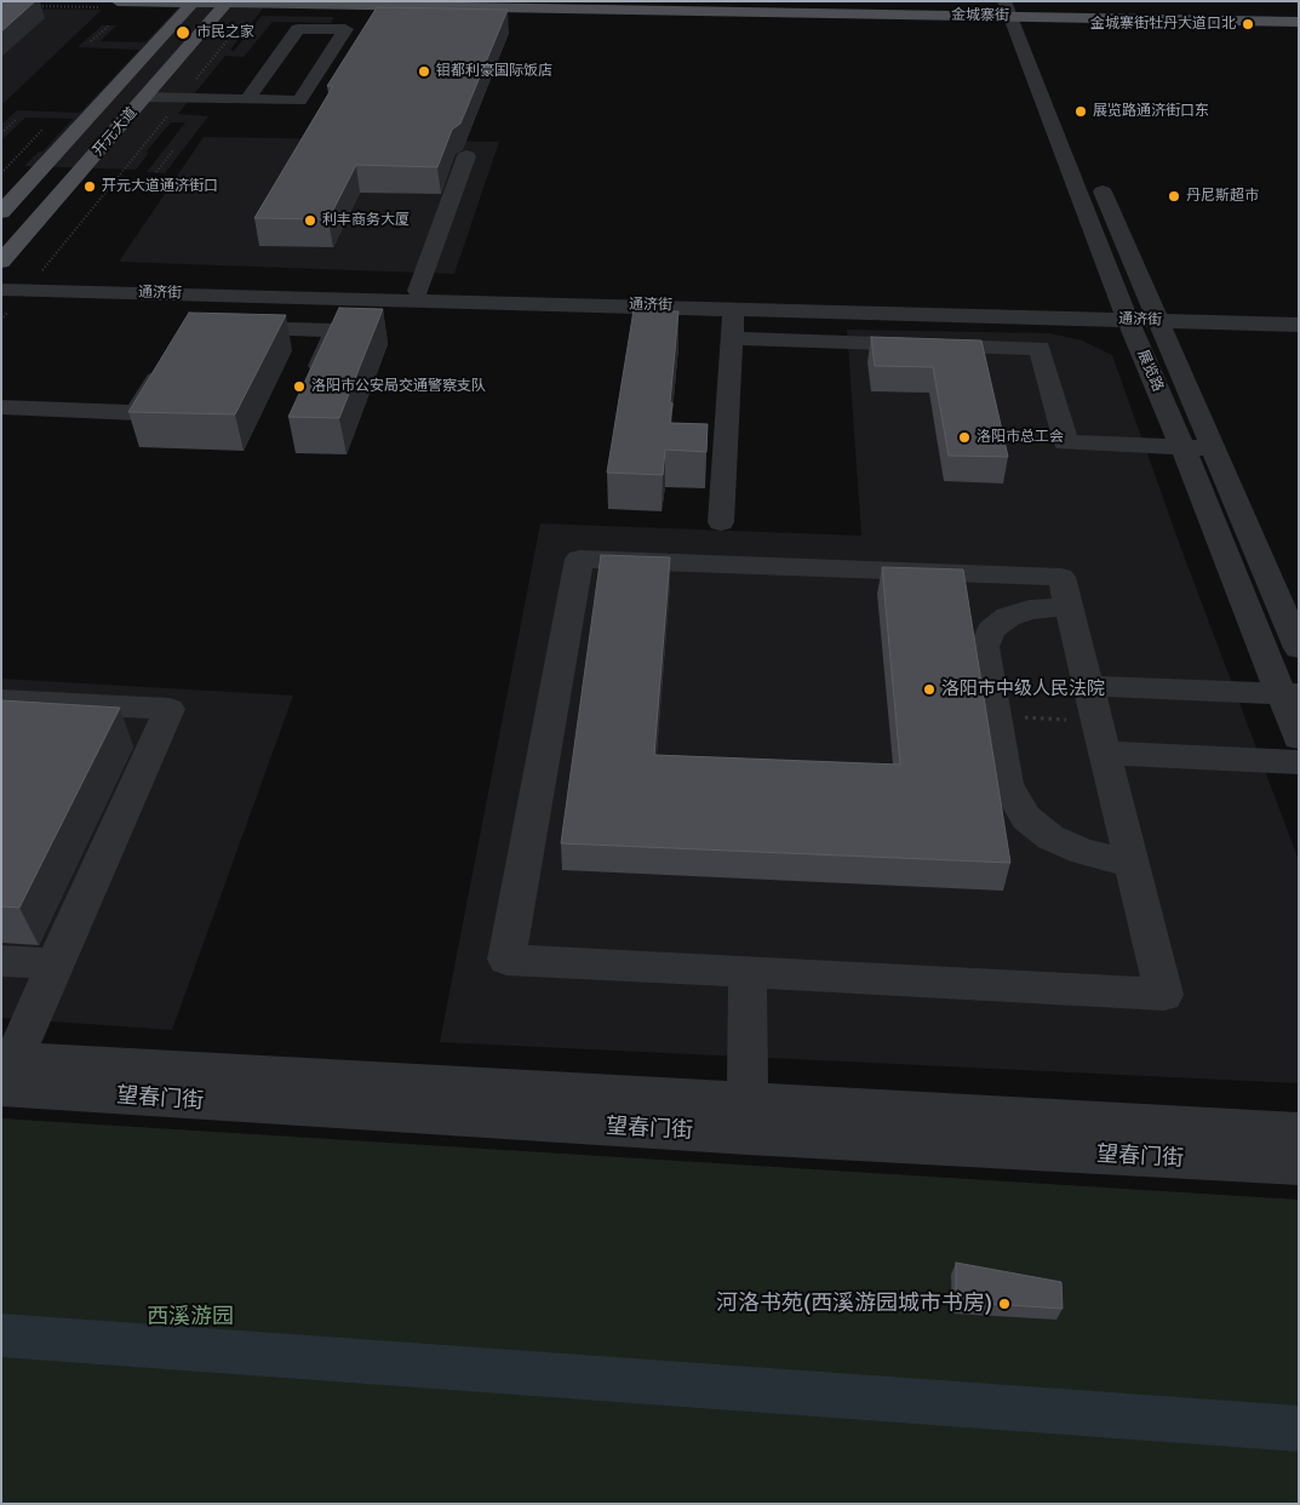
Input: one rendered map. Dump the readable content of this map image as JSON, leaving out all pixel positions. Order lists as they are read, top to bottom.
{
  "streets": {
    "main road": ["金城寨街", "开元大道"],
    "street": ["通济街", "展览路", "望春门街"]
  },
  "crossings": [
    ["金城寨街", "开元大道"],
    ["金城寨街", "展览路"],
    ["通济街", "展览路"]
  ],
  "parks": ["西溪游园"],
  "places": [
    "金城寨街牡丹大道口北",
    "市民之家",
    "钼都利豪国际饭店",
    "展览路通济街口东",
    "开元大道通济街口",
    "丹尼斯超市",
    "利丰商务大厦",
    "洛阳市公安局交通警察支队",
    "洛阳市总工会",
    "洛阳市中级人民法院",
    "河洛书苑(西溪游园城市书房)"
  ]
}
